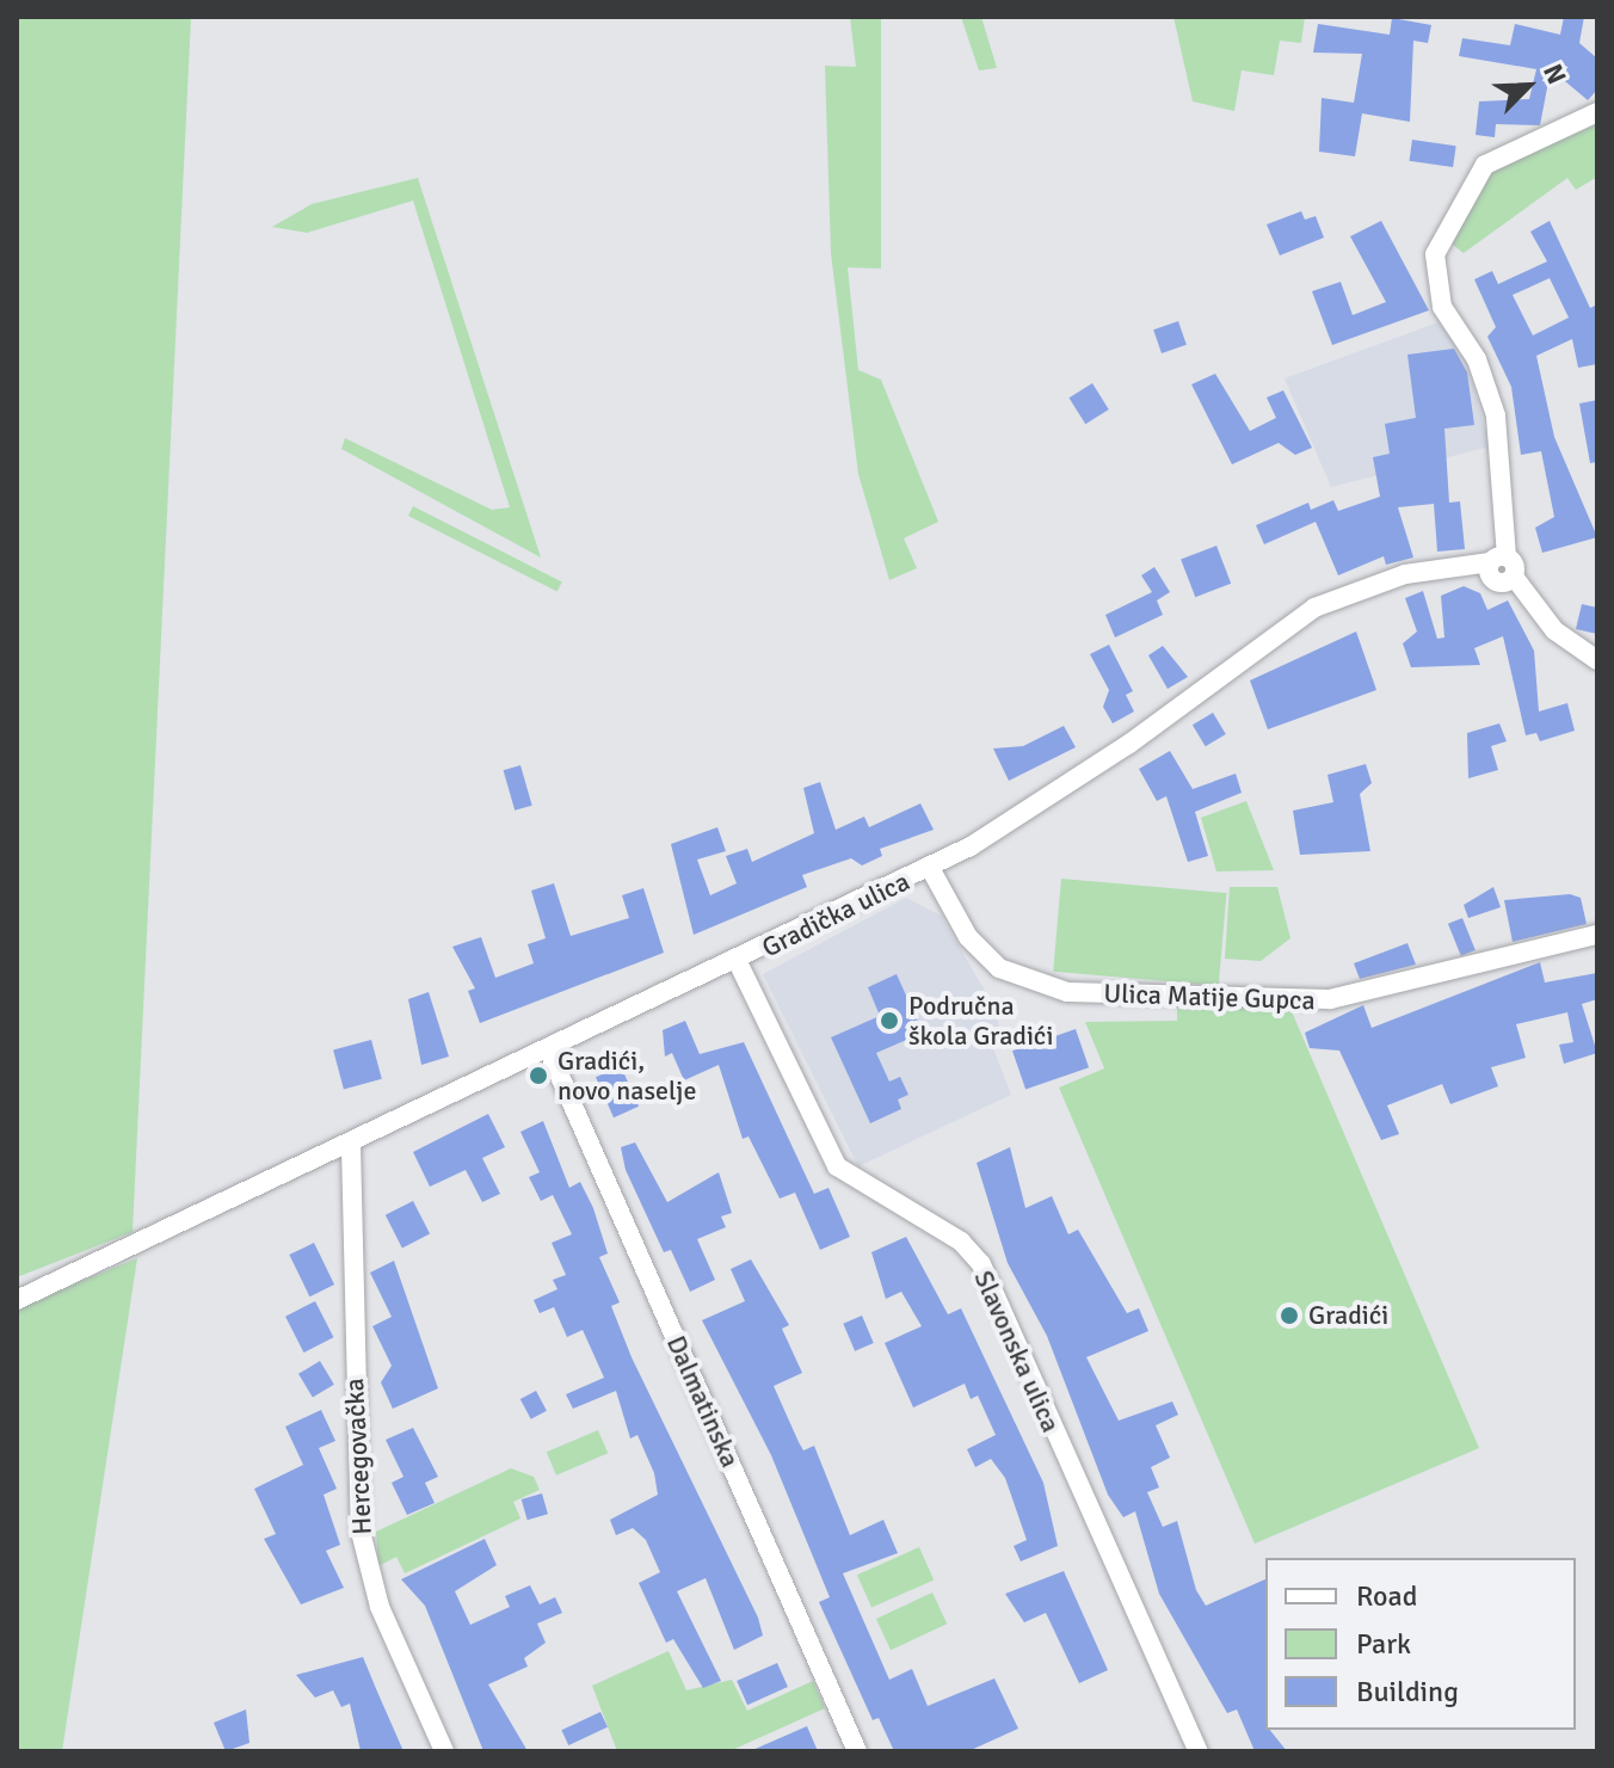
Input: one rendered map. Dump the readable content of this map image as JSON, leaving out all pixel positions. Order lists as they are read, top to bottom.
{
  "streets": {
    "street": [
      "Gradička ulica",
      "Ulica Matije Gupca",
      "Slavonska ulica",
      "Dalmatinska",
      "Hercegovačka"
    ]
  },
  "crossings": [
    ["Gradička ulica", "Ulica Matije Gupca"],
    ["Gradička ulica", "Slavonska ulica"],
    ["Gradička ulica", "Dalmatinska"],
    ["Gradička ulica", "Hercegovačka"]
  ],
  "places": ["Područna škola Gradići", "Gradići, novo naselje", "Gradići"],
  "legend": ["Road", "Park", "Building"],
  "north": "top right"
}
